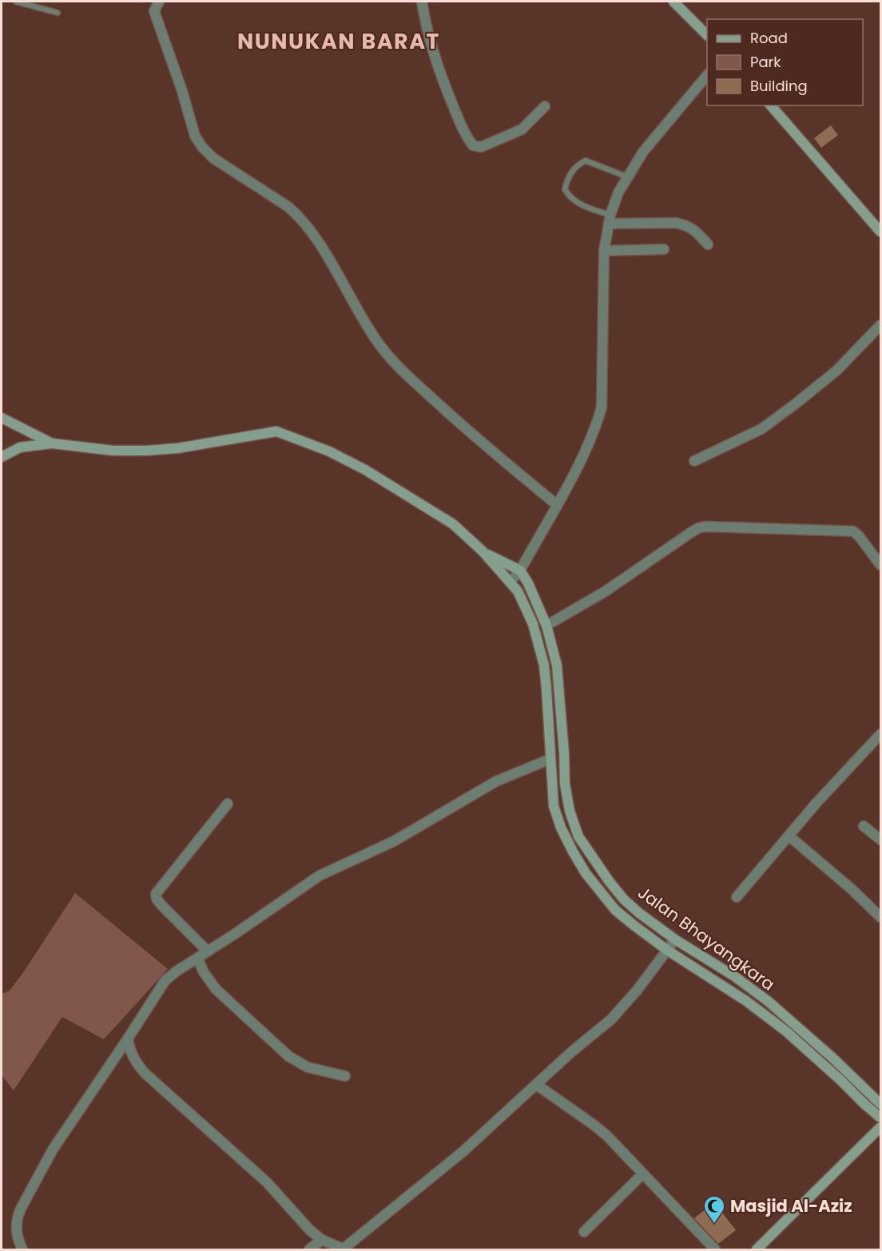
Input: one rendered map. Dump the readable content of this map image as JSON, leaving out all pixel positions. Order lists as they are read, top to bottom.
{
  "streets": {
    "main road": ["Jalan Bhayangkara"]
  },
  "districts": ["NUNUKAN BARAT"],
  "places": {
    "mosque": ["Masjid Al-Aziz"]
  },
  "legend": ["Road", "Park", "Building"]
}
